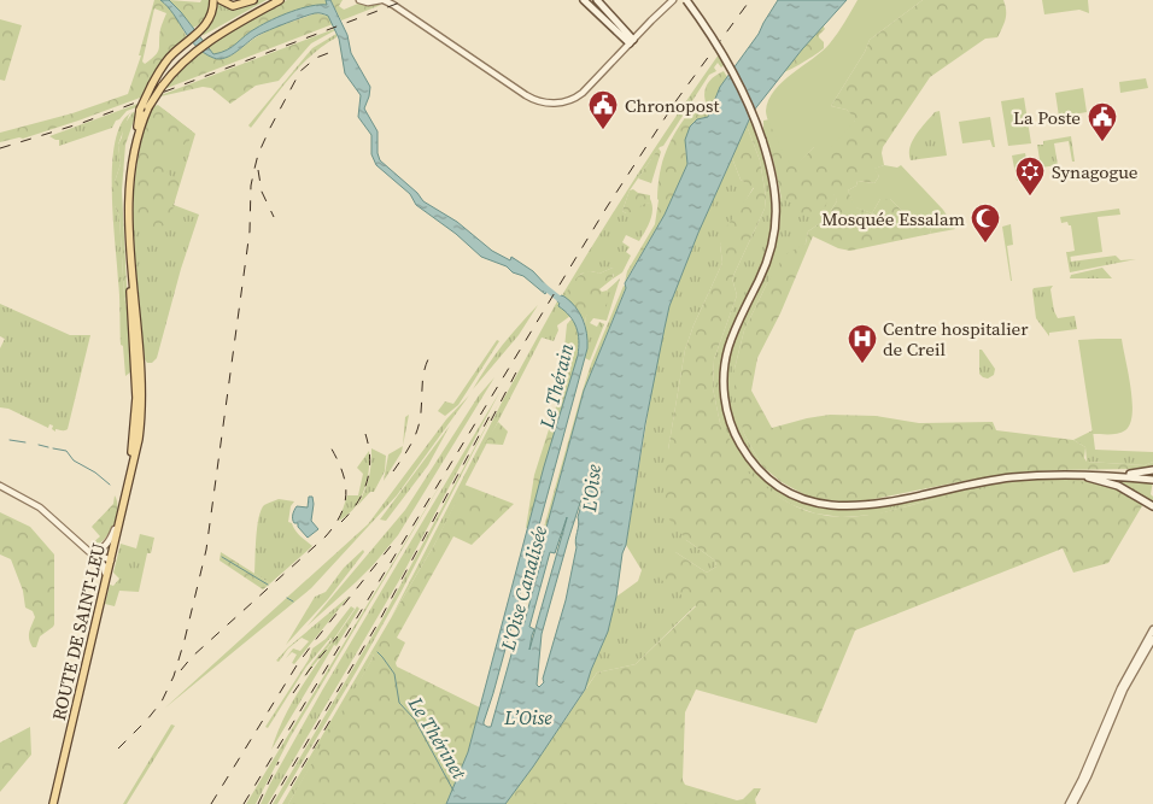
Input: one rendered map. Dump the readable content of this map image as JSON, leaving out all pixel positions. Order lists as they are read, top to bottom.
{
  "streets": {
    "main road": ["ROUTE DE SAINT-LEU"]
  },
  "water": [
    "Le Thérain",
    "L'Oise",
    "L'Oise Canalisée",
    "L’Oise",
    "Le Thérinet"
  ],
  "places": {
    "public building": ["Chronopost", "La Poste"],
    "synagogue": ["Synagogue"],
    "mosque": ["Mosquée Essalam"],
    "hospital": ["Centre hospitalier de Creil"]
  }
}
